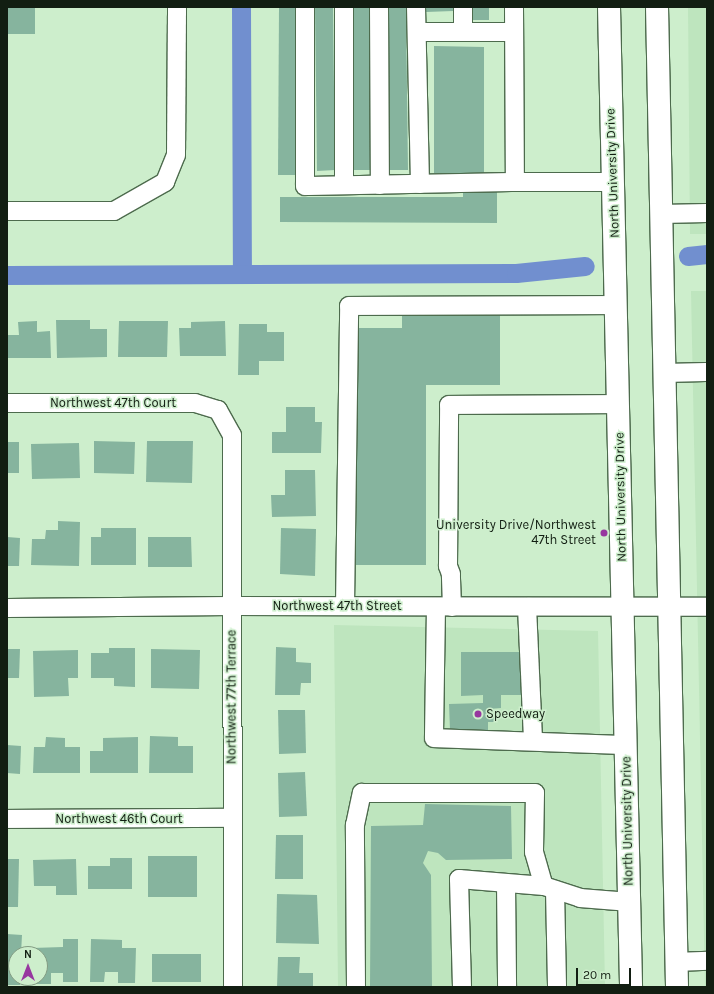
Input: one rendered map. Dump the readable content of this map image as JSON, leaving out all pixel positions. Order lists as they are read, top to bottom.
{
  "streets": {
    "main road": ["North University Drive"],
    "street": [
      "Northwest 47th Court",
      "Northwest 47th Street",
      "Northwest 77th Terrace",
      "Northwest 46th Court"
    ]
  },
  "crossings": [
    ["North University Drive", "Northwest 47th Street"],
    ["Northwest 47th Court", "Northwest 77th Terrace"],
    ["Northwest 47th Street", "Northwest 77th Terrace"],
    ["Northwest 77th Terrace", "Northwest 46th Court"]
  ],
  "places": ["University Drive/Northwest 47th Street", "Speedway"],
  "scale_bar": "20 m",
  "north": "top"
}
